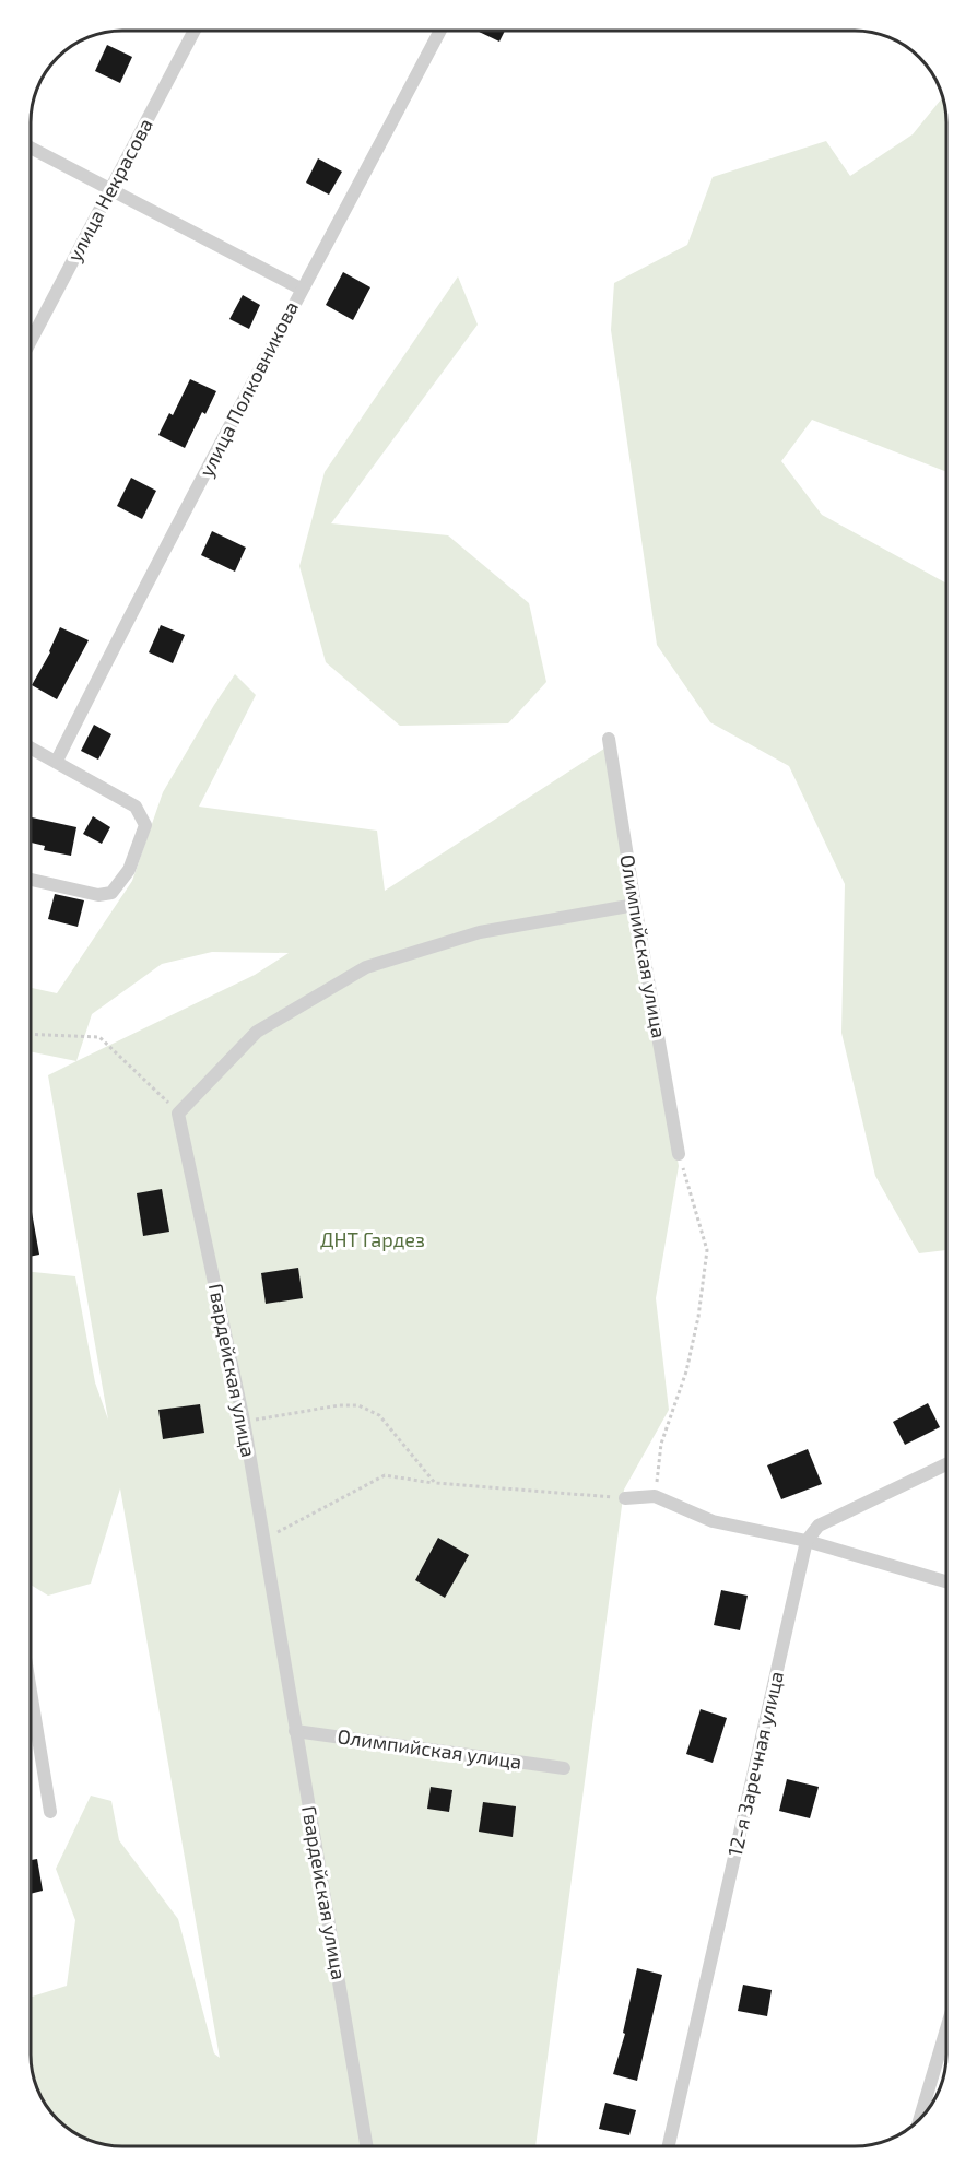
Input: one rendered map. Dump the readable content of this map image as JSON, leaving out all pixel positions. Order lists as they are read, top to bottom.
{
  "streets": {
    "street": [
      "улица Некрасова",
      "улица Полковникова",
      "Олимпийская улица",
      "Гвардейская улица",
      "12-я Заречная улица"
    ]
  },
  "crossings": [
    ["Олимпийская улица", "Гвардейская улица"]
  ],
  "parks": ["ДНТ Гардез"]
}
